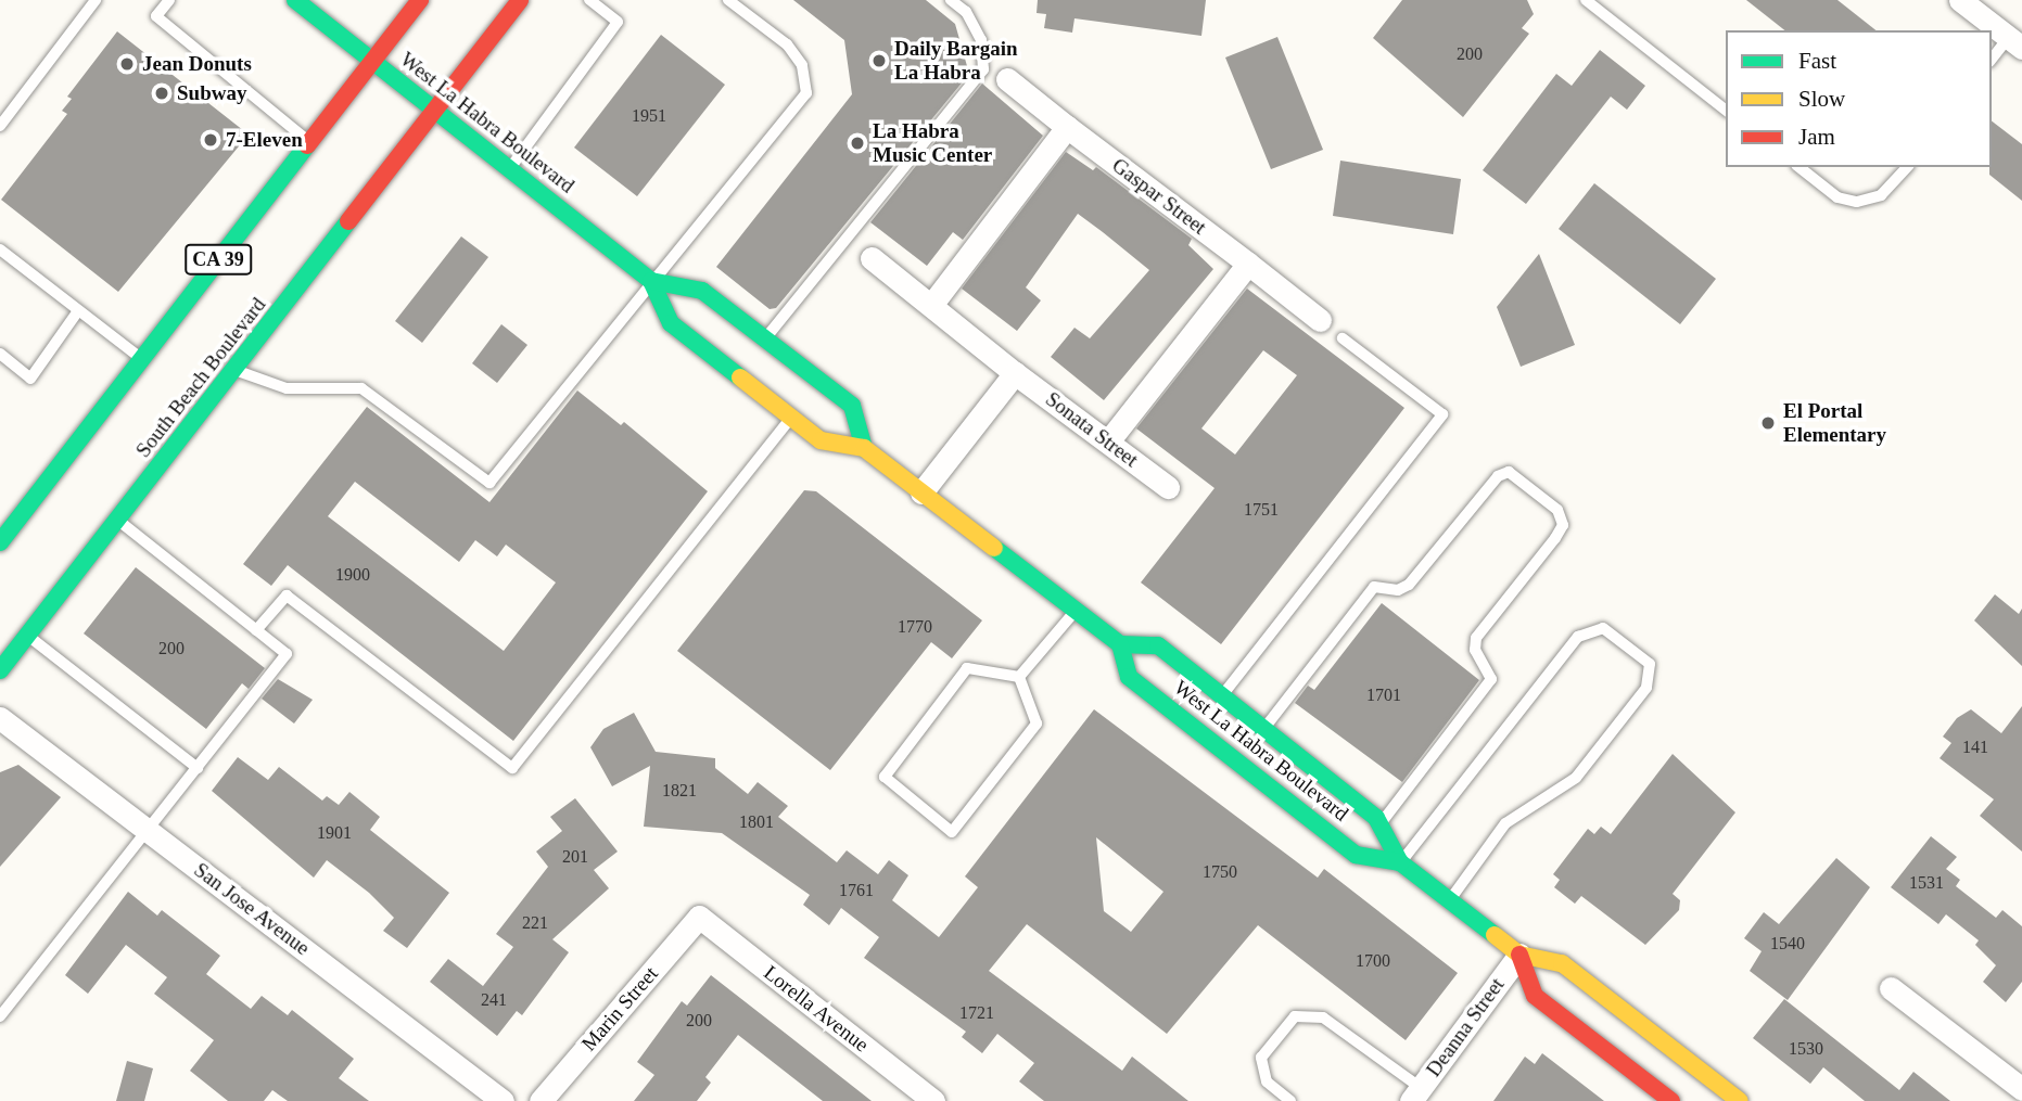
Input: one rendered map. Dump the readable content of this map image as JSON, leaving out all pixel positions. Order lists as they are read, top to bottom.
{
  "streets": {
    "main road": ["West La Habra Boulevard", "CA 39", "South Beach Boulevard"],
    "street": [
      "Gaspar Street",
      "Sonata Street",
      "San Jose Avenue",
      "Marin Street",
      "Lorella Avenue",
      "Deanna Street"
    ]
  },
  "crossings": [
    ["West La Habra Boulevard", "CA 39"],
    ["West La Habra Boulevard", "South Beach Boulevard"],
    ["West La Habra Boulevard", "Deanna Street"],
    ["Marin Street", "Lorella Avenue"]
  ],
  "places": [
    "Daily Bargain La Habra",
    "Jean Donuts",
    "Subway",
    "7-Eleven",
    "La Habra Music Center",
    "El Portal Elementary"
  ],
  "house_numbers": [
    "200",
    "1951",
    "1751",
    "1900",
    "1770",
    "200",
    "1701",
    "141",
    "1821",
    "1801",
    "1901",
    "201",
    "1750",
    "1531",
    "1761",
    "221",
    "1540",
    "1700",
    "241",
    "1721",
    "200",
    "1530"
  ],
  "legend": ["Fast", "Slow", "Jam"]
}
